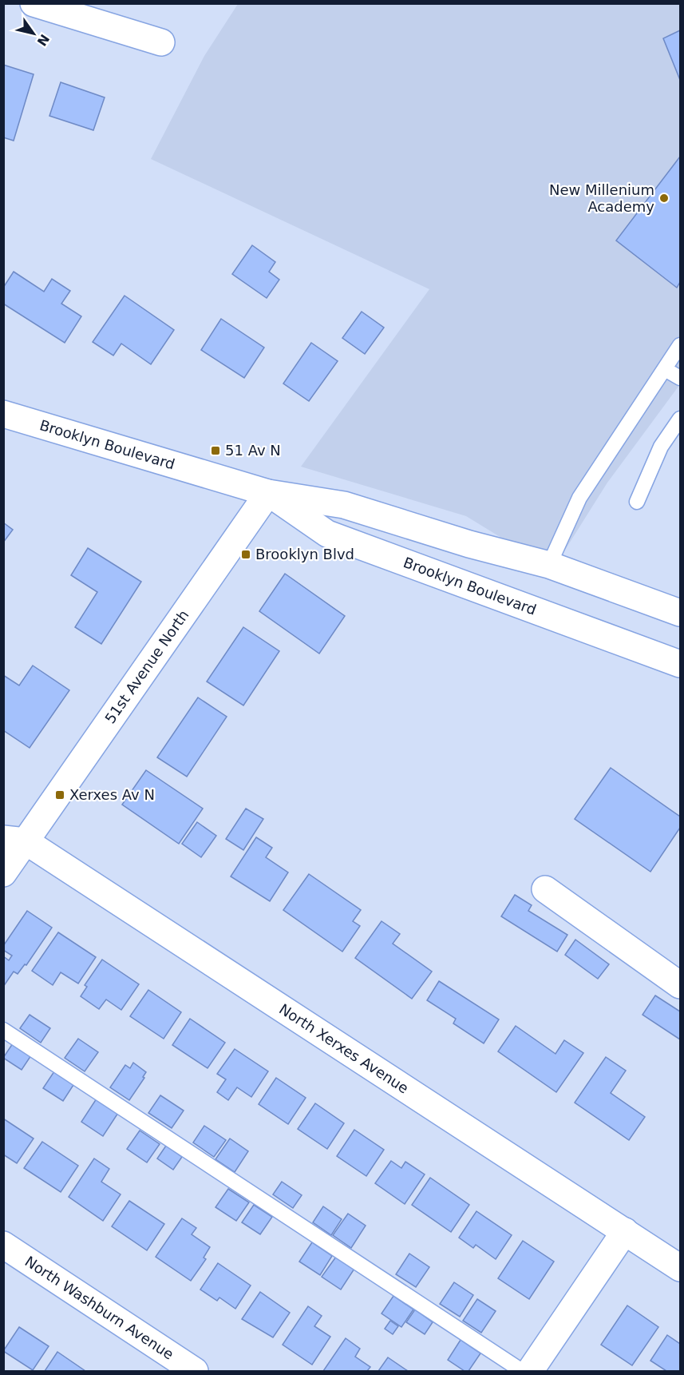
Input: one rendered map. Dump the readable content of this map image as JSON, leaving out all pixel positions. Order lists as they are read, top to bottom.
{
  "streets": {
    "street": [
      "Brooklyn Boulevard",
      "51st Avenue North",
      "North Xerxes Avenue",
      "North Washburn Avenue"
    ]
  },
  "crossings": [
    ["Brooklyn Boulevard", "51st Avenue North"],
    ["51st Avenue North", "North Xerxes Avenue"]
  ],
  "places": {
    "other": ["New Millenium Academy"],
    "transit": ["51 Av N", "Brooklyn Blvd", "Xerxes Av N"]
  },
  "north": "bottom right"
}
